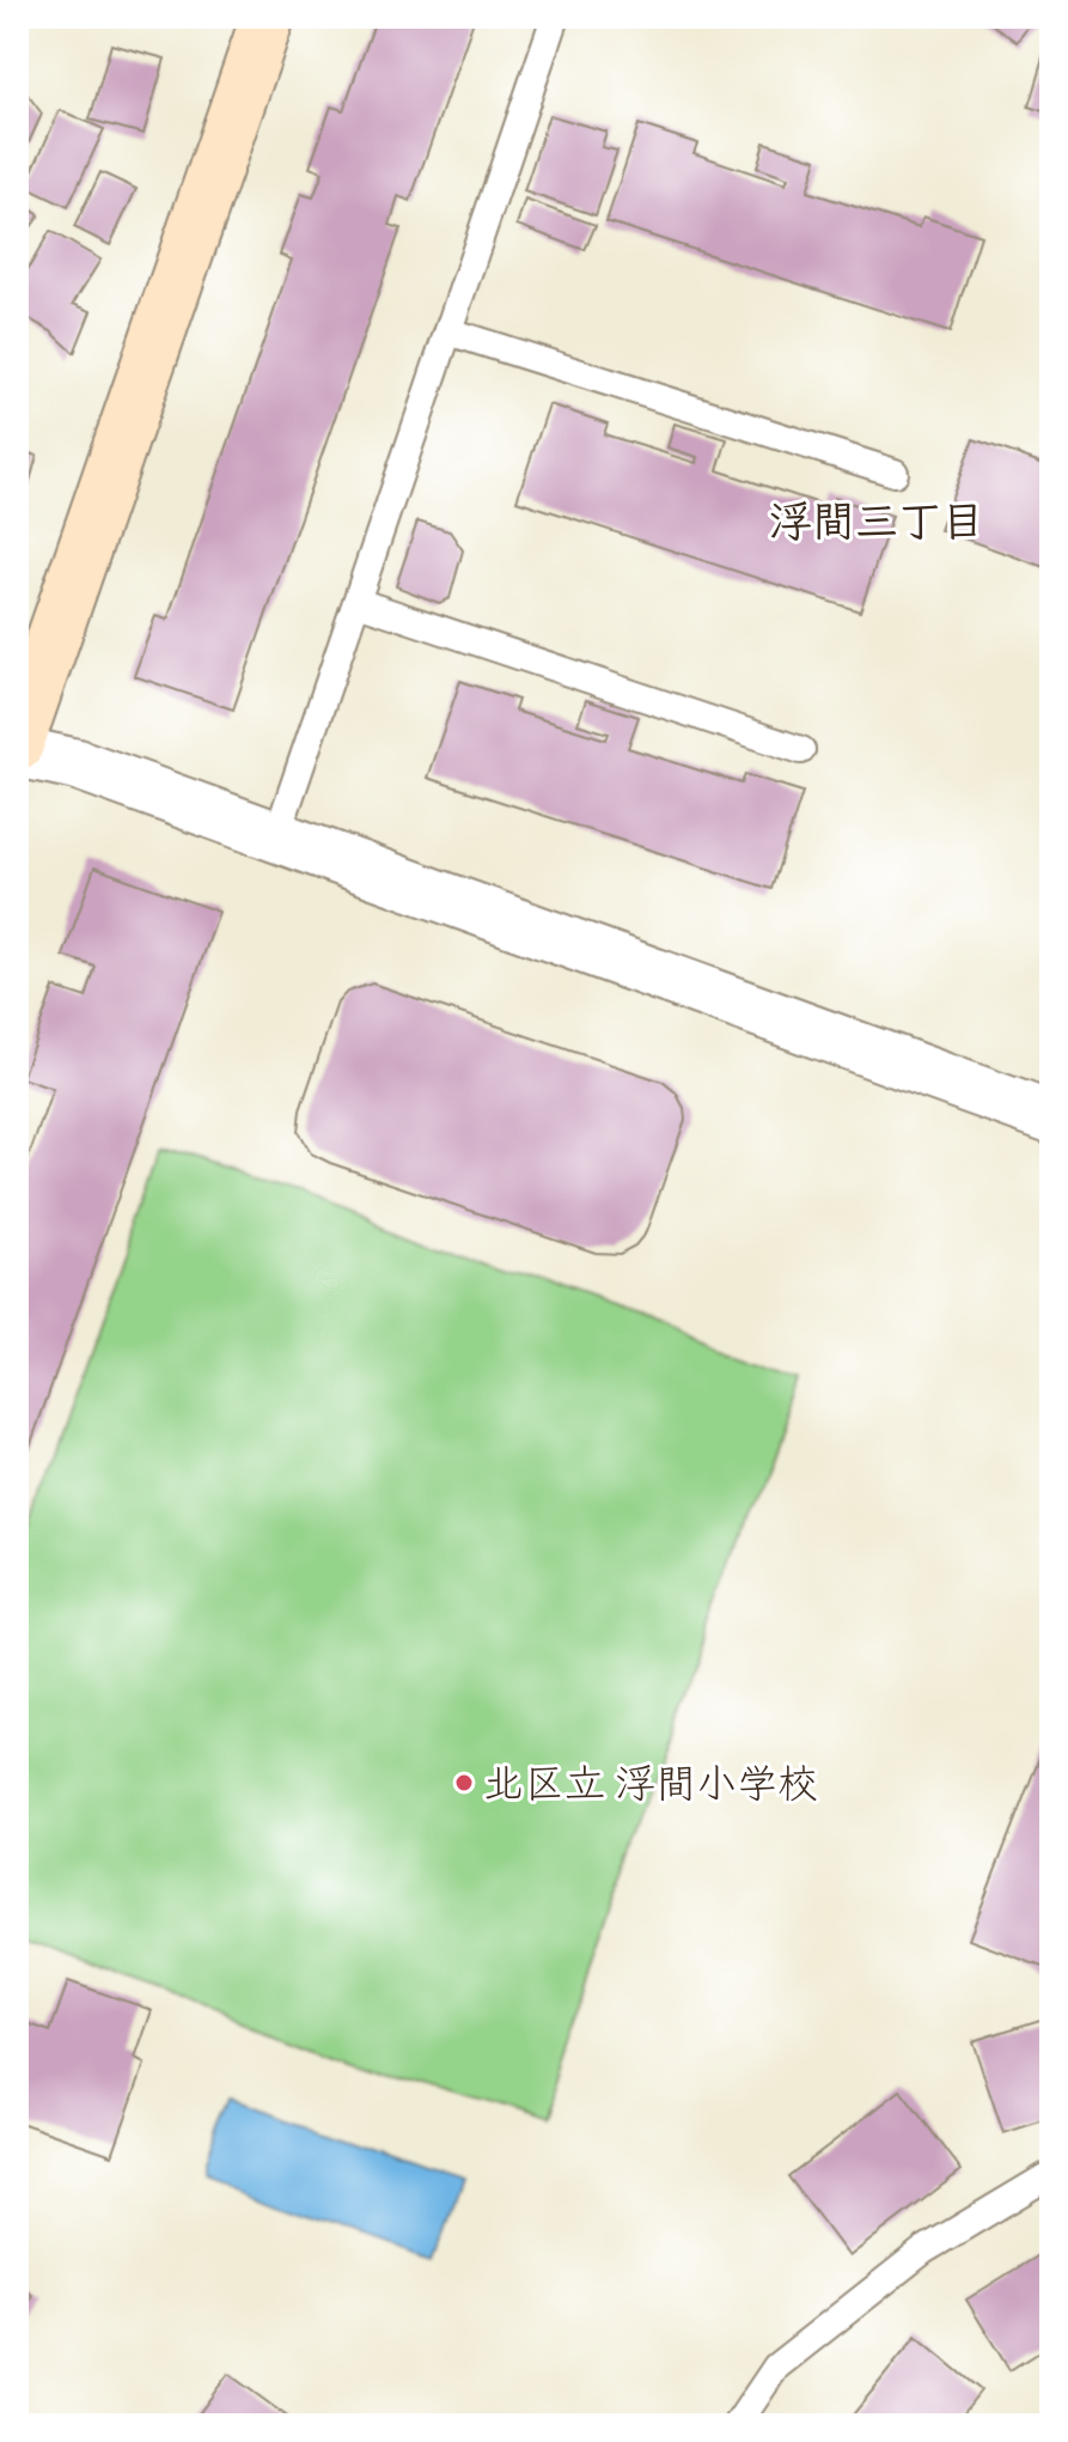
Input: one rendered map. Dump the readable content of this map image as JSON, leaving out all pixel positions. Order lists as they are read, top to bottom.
{
  "districts": ["浮間三丁目"],
  "places": ["北区立 浮間小学校"]
}
